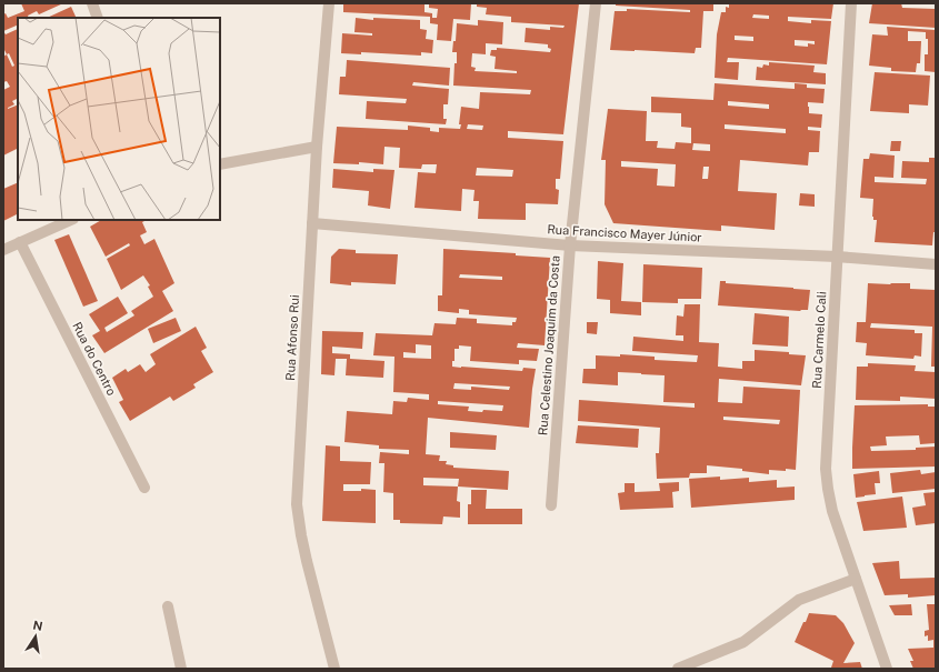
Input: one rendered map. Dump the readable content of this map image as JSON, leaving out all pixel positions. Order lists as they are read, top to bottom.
{
  "streets": {
    "street": [
      "Rua Francisco Mayer Júnior",
      "Rua Afonso Rui",
      "Rua Carmelo Cali",
      "Rua Celestino Joaquim da Costa",
      "Rua do Centro"
    ]
  },
  "crossings": [
    ["Rua Francisco Mayer Júnior", "Rua Afonso Rui"],
    ["Rua Francisco Mayer Júnior", "Rua Carmelo Cali"],
    ["Rua Francisco Mayer Júnior", "Rua Celestino Joaquim da Costa"]
  ],
  "north": "top"
}
